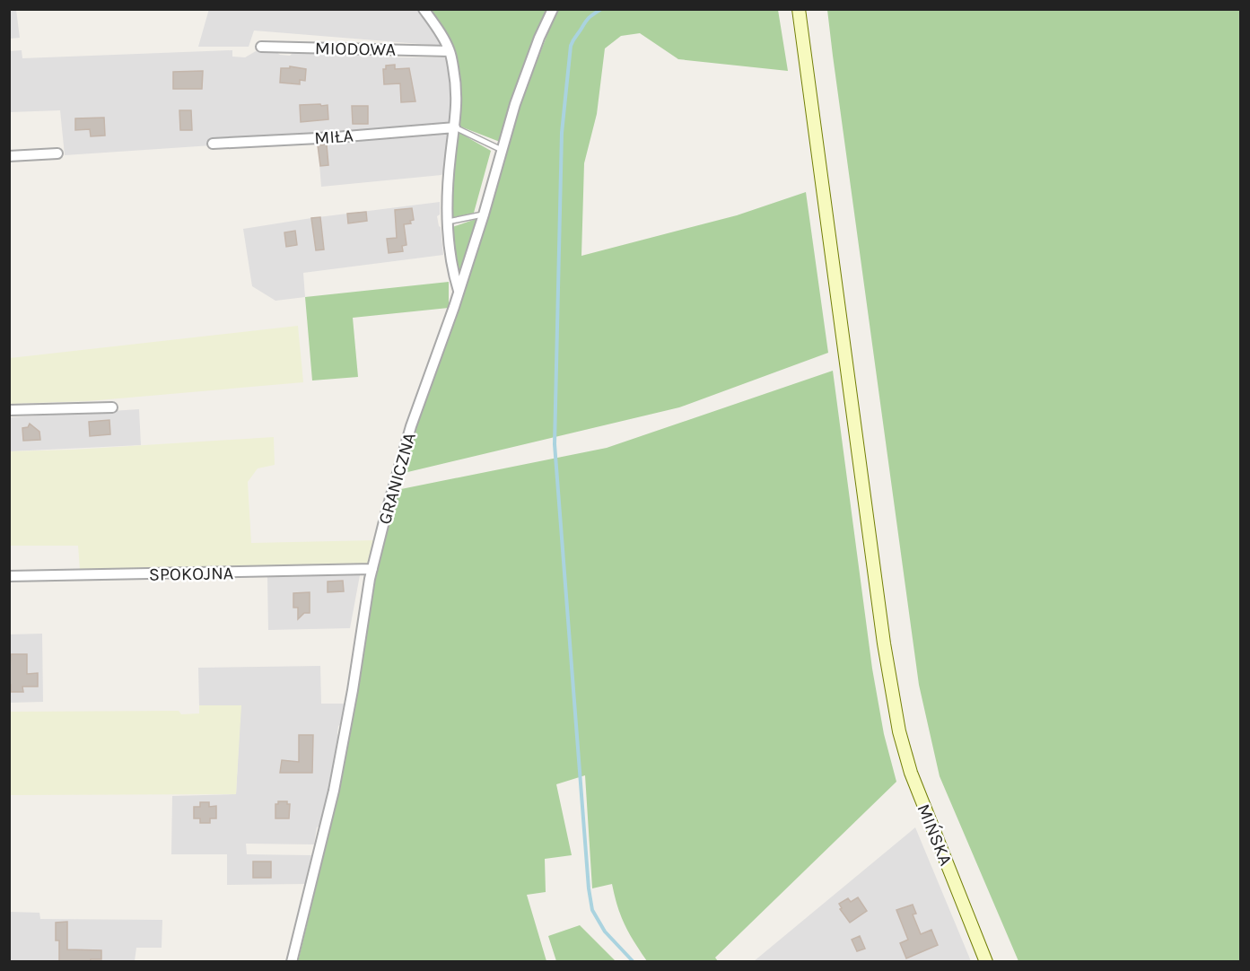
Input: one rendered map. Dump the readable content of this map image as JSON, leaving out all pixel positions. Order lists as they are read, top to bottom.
{
  "streets": {
    "main road": ["MIŃSKA"],
    "street": [
      "MIODOWA",
      "MIŁA",
      "GRANICZNA",
      "SPOKOJNA"
    ]
  },
  "crossings": [
    ["GRANICZNA", "SPOKOJNA"]
  ]
}
